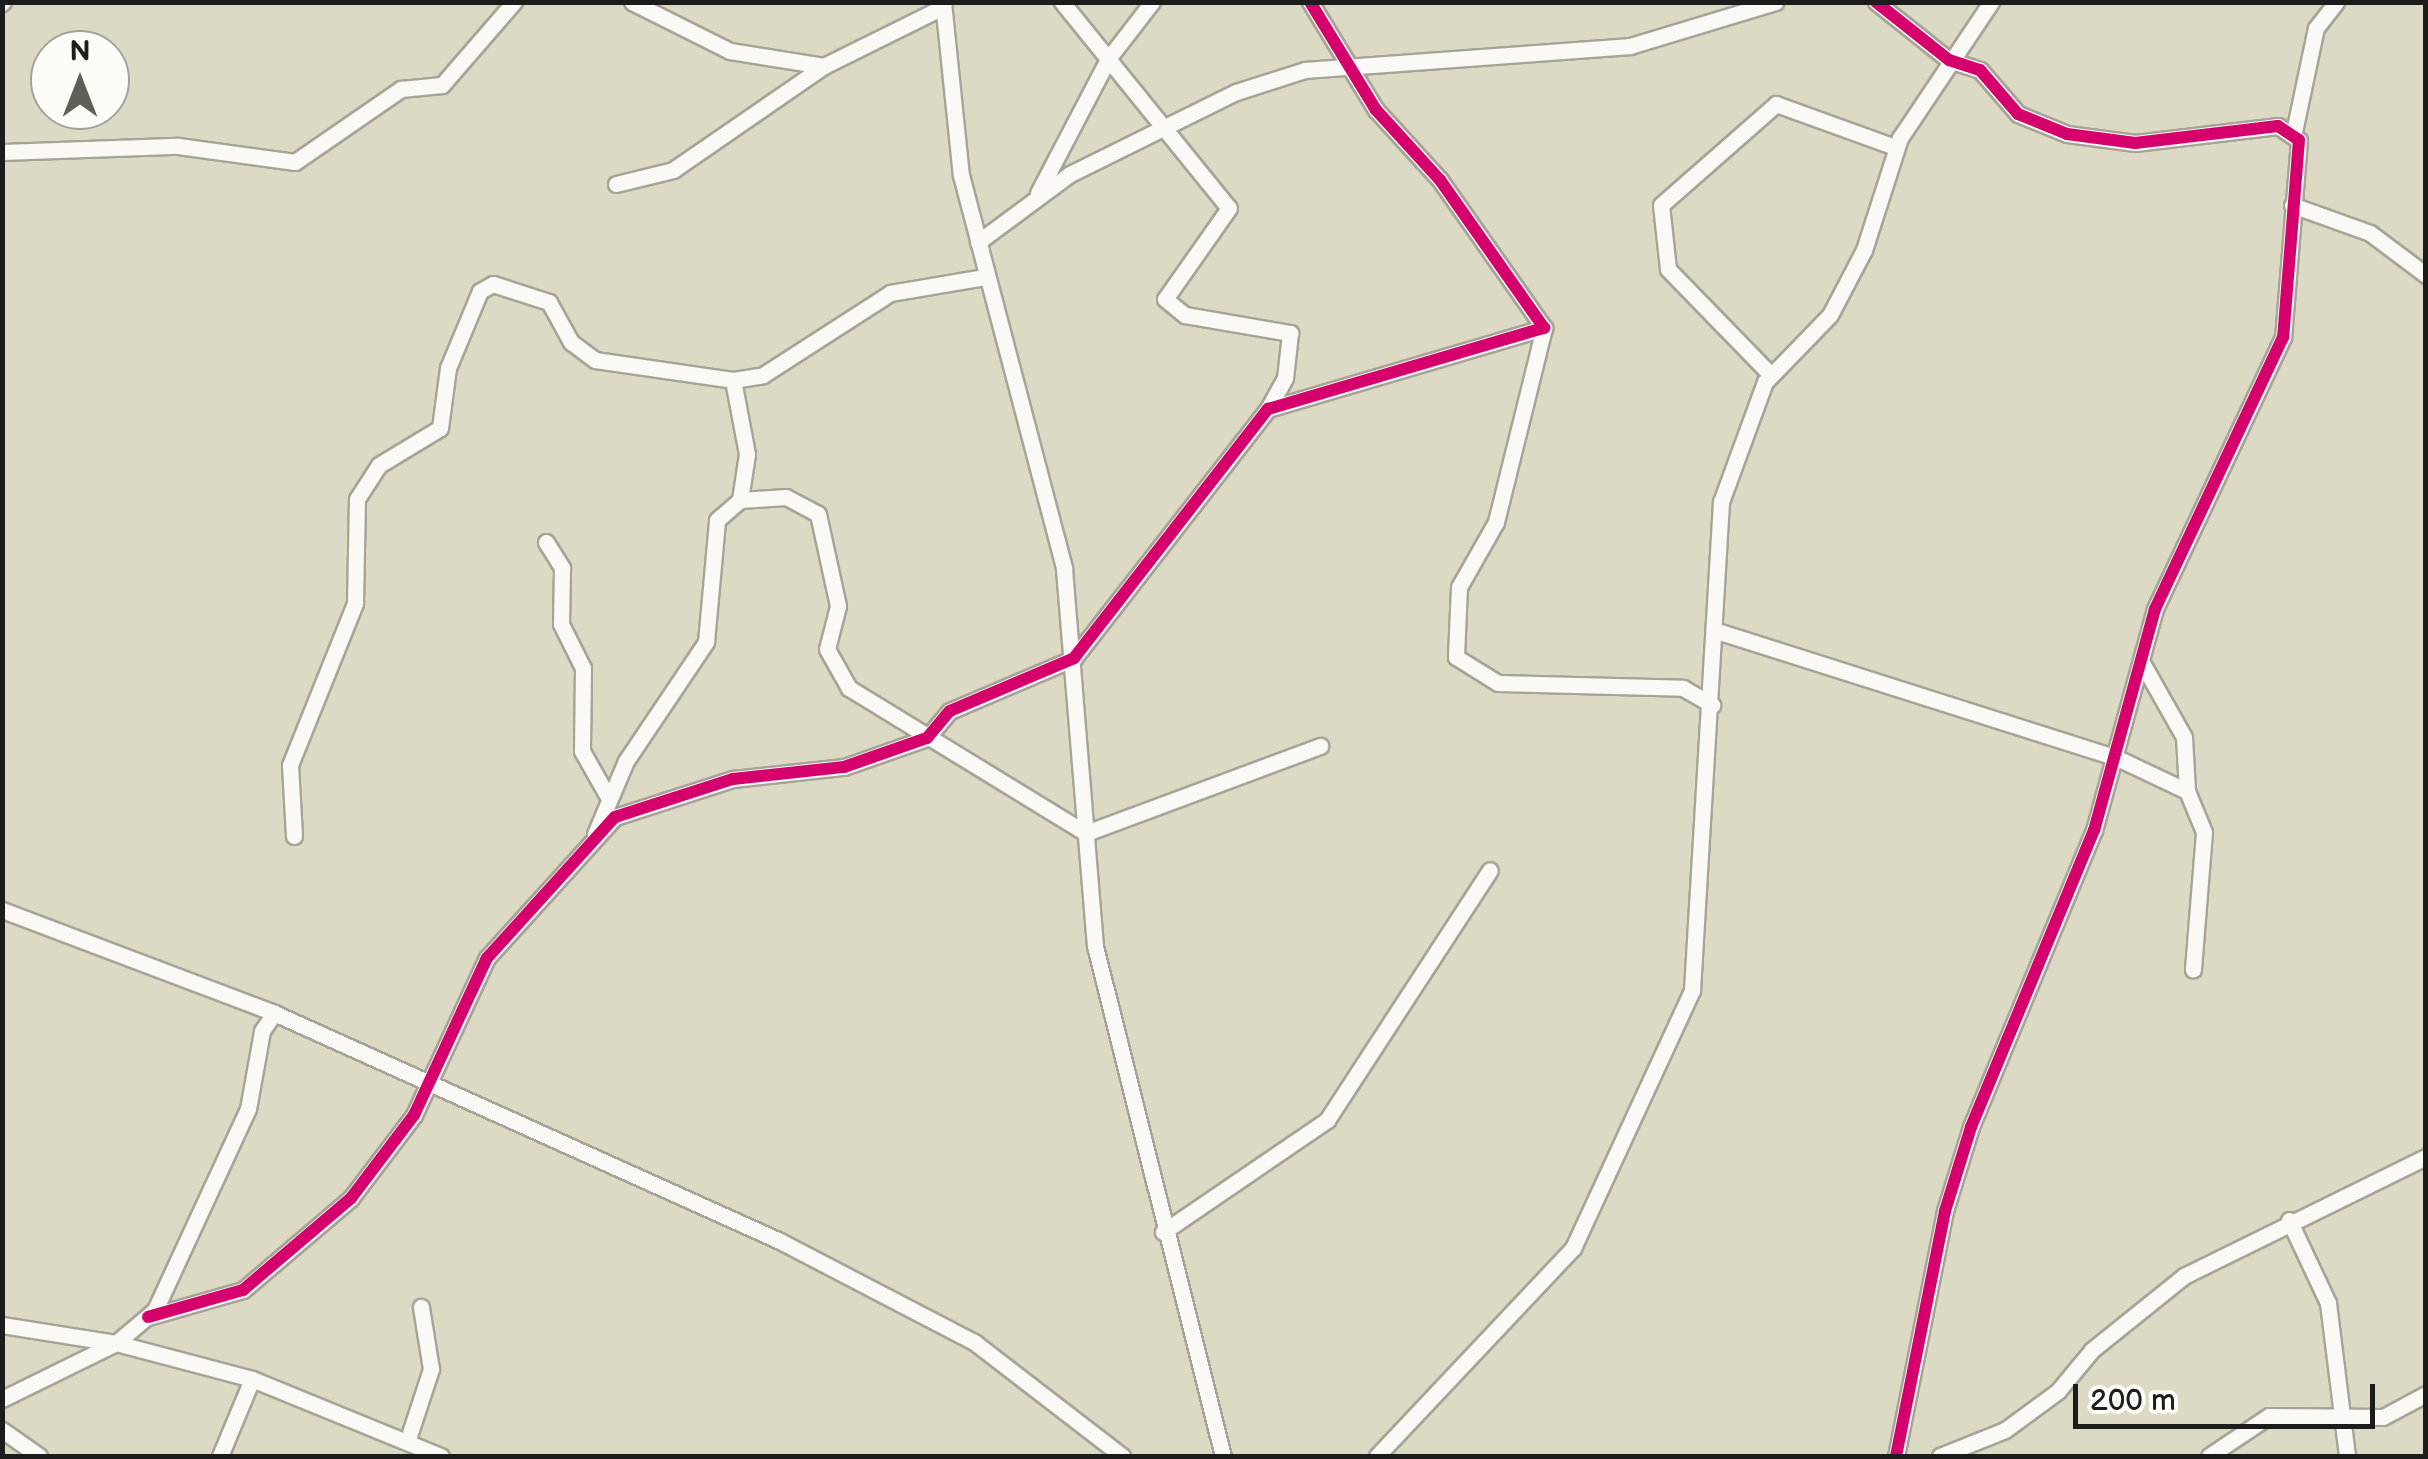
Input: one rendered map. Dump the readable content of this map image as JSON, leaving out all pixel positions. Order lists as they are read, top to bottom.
{
  "scale_bar": "200 m",
  "north": "top"
}
